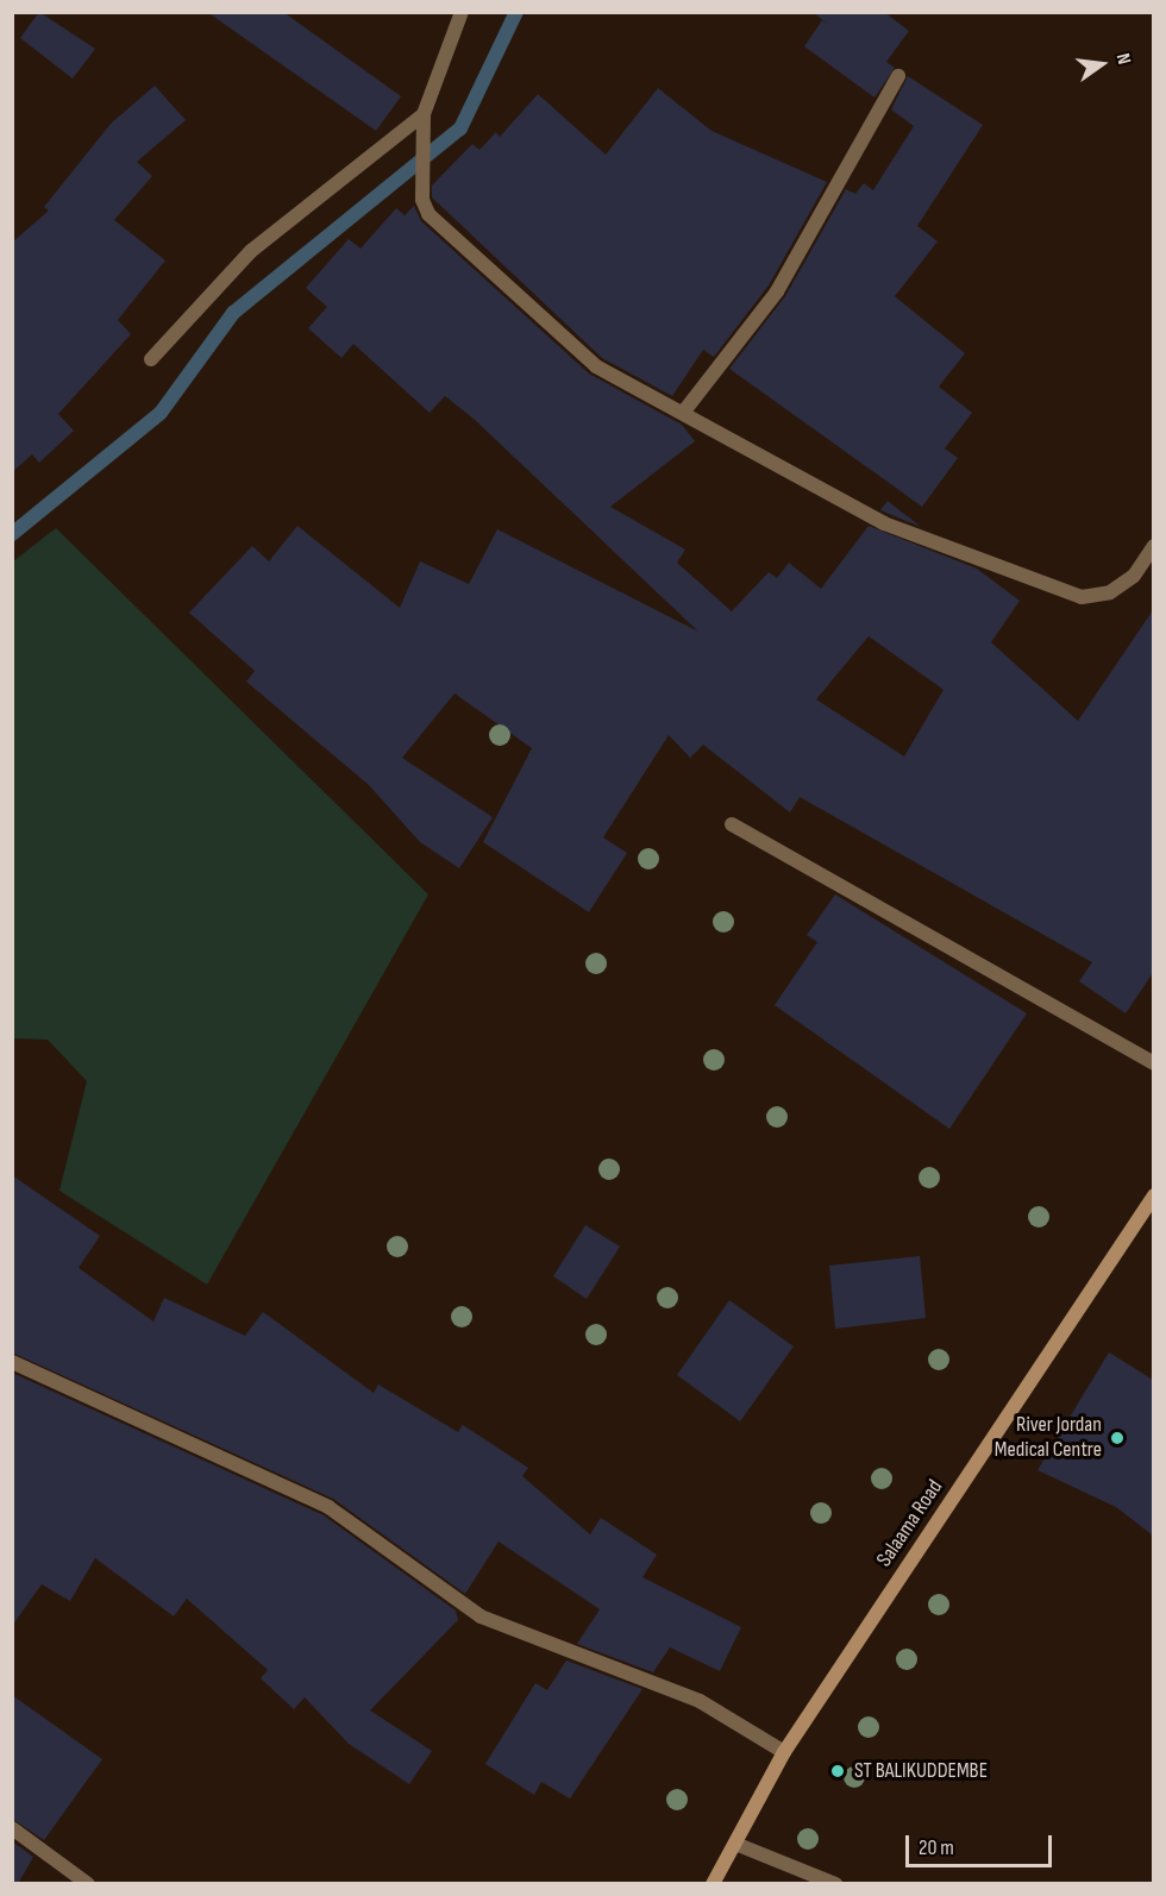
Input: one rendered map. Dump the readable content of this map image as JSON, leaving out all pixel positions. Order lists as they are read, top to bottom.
{
  "streets": {
    "main road": ["Salaama Road"]
  },
  "places": ["River Jordan Medical Centre", "ST BALIKUDDEMBE"],
  "scale_bar": "20 m",
  "north": "right"
}
